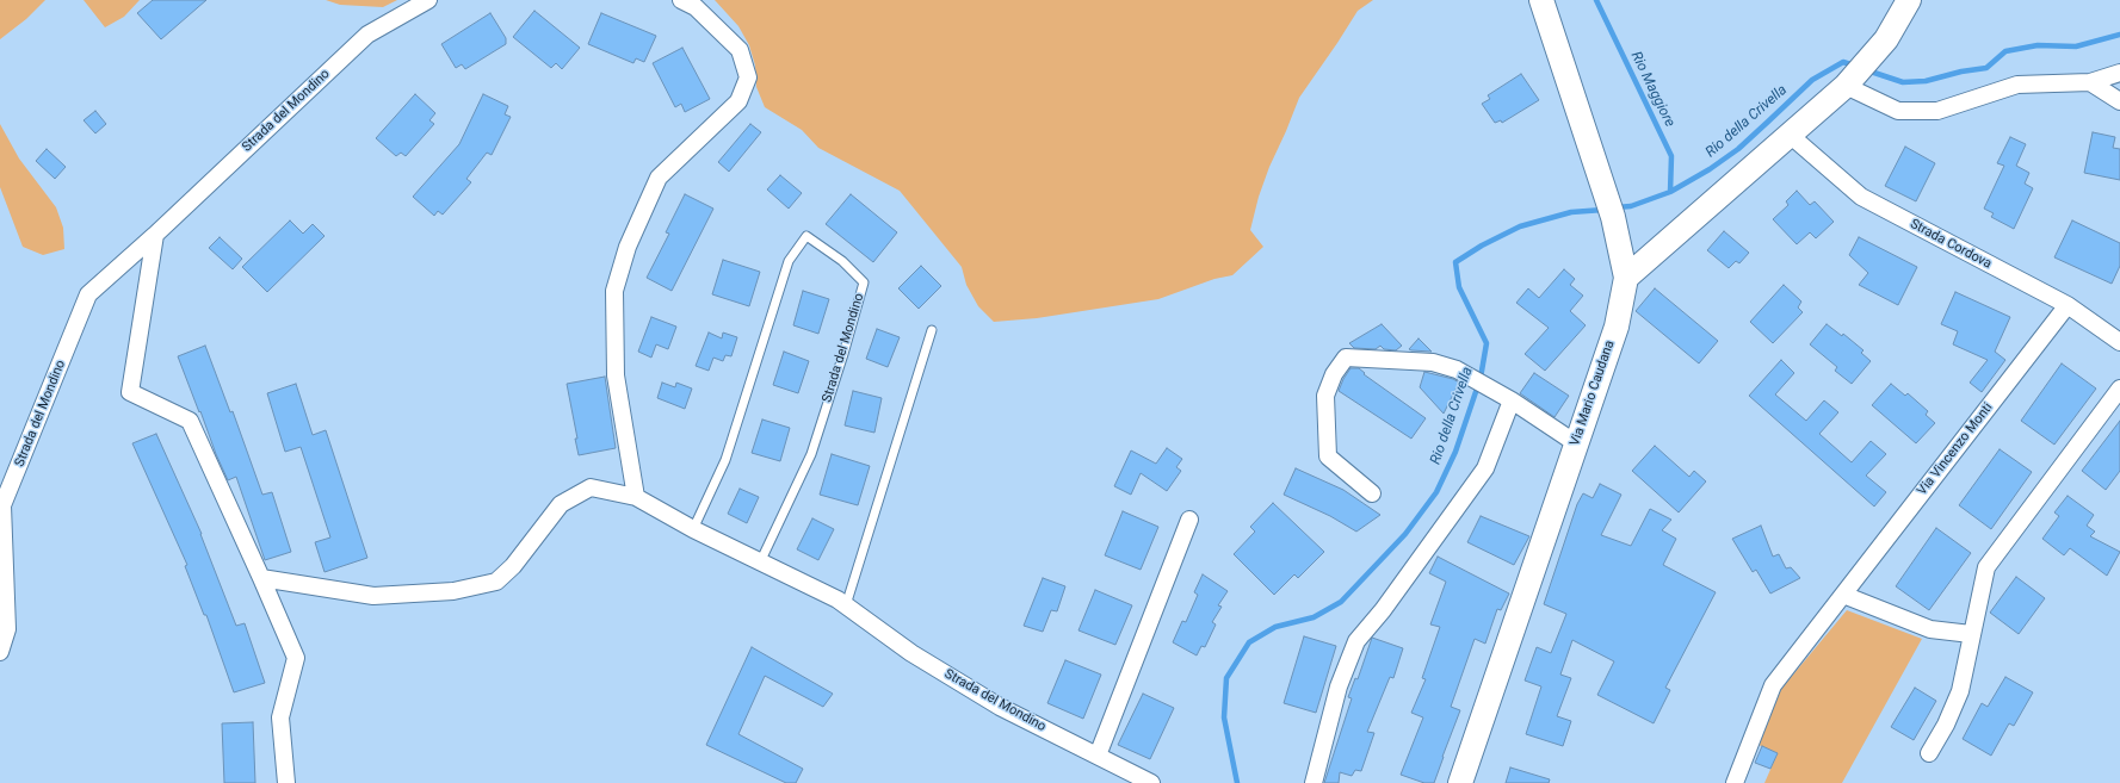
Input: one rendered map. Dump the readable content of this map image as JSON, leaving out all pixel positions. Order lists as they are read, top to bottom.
{
  "streets": {
    "main road": ["Via Mario Caudana"],
    "street": ["Strada del Mondino", "Strada Cordova", "Via Vincenzo Monti"]
  },
  "crossings": [
    ["Strada Cordova", "Via Vincenzo Monti"]
  ],
  "water": ["Rio Maggiore", "Rio della Crivella"]
}
